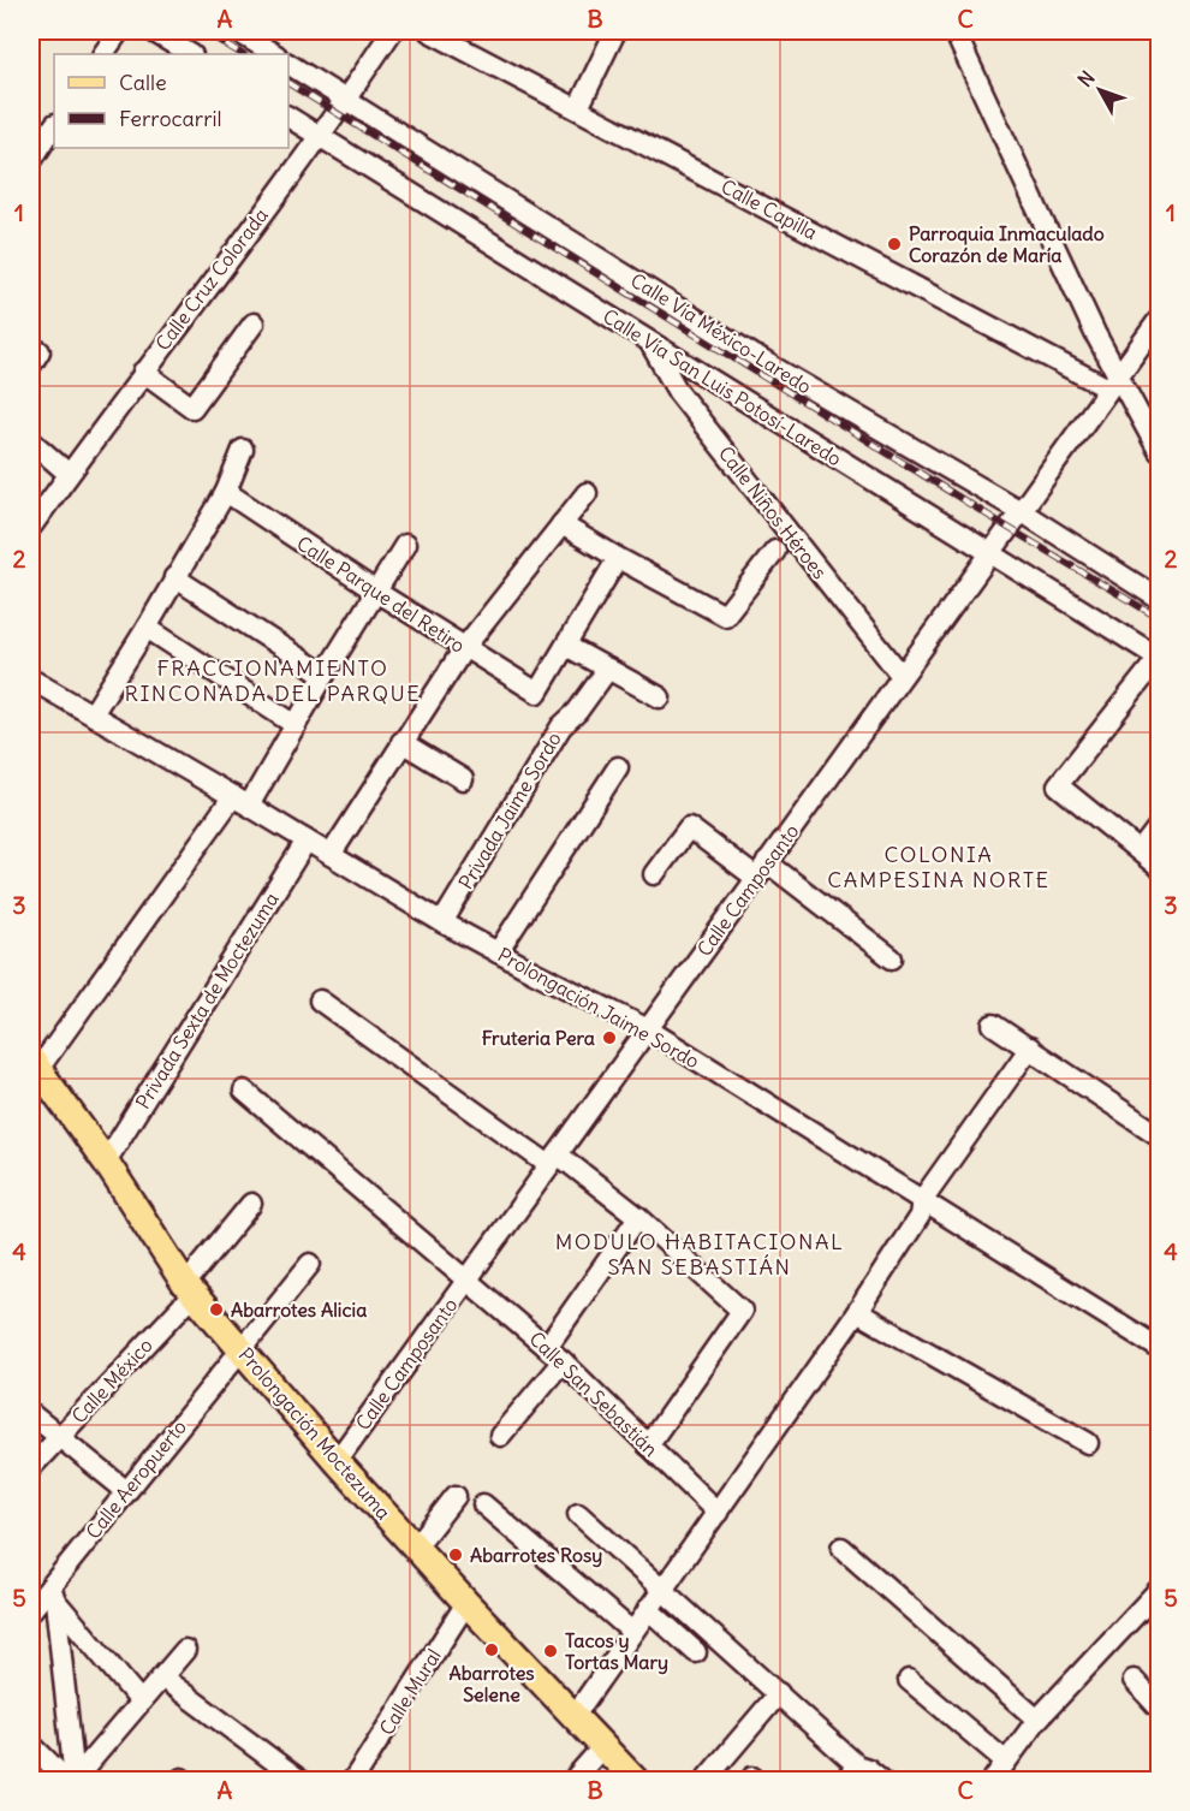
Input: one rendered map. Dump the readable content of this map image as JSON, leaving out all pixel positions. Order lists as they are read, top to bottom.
{
  "streets": {
    "main road": ["Prolongación Moctezuma"],
    "street": [
      "Calle Capilla",
      "Calle Cruz Colorada",
      "Calle Vía México-Laredo",
      "Calle Vía San Luis Potosí-Laredo",
      "Calle Niños Héroes",
      "Calle Parque del Retiro",
      "Privada Jaime Sordo",
      "Calle Camposanto",
      "Privada Sexta de Moctezuma",
      "Prolongación Jaime Sordo",
      "Calle México",
      "Calle San Sebastián",
      "Calle Aeropuerto",
      "Calle Mural"
    ]
  },
  "crossings": [
    ["Calle Capilla", "Calle Camposanto"],
    ["Calle Cruz Colorada", "Calle Vía México-Laredo"],
    ["Calle Cruz Colorada", "Calle Vía San Luis Potosí-Laredo"],
    ["Calle Vía México-Laredo", "Calle Camposanto"],
    ["Calle Vía San Luis Potosí-Laredo", "Calle Niños Héroes"],
    ["Calle Vía San Luis Potosí-Laredo", "Calle Camposanto"],
    ["Calle Niños Héroes", "Calle Camposanto"],
    ["Privada Jaime Sordo", "Prolongación Jaime Sordo"],
    ["Calle Camposanto", "Prolongación Jaime Sordo"],
    ["Calle Camposanto", "Calle San Sebastián"],
    ["Calle Camposanto", "Prolongación Moctezuma"],
    ["Privada Sexta de Moctezuma", "Prolongación Jaime Sordo"],
    ["Privada Sexta de Moctezuma", "Prolongación Moctezuma"],
    ["Calle México", "Prolongación Moctezuma"],
    ["Prolongación Moctezuma", "Calle Aeropuerto"],
    ["Prolongación Moctezuma", "Calle Mural"]
  ],
  "districts": ["FRACCIONAMIENTO RINCONADA DEL PARQUE", "COLONIA CAMPESINA NORTE", "MODULO HABITACIONAL SAN SEBASTIÁN"],
  "places": [
    "Parroquia Inmaculado Corazón de María",
    "Fruteria Pera",
    "Abarrotes Alicia",
    "Abarrotes Rosy",
    "Abarrotes Selene",
    "Tacos y Tortas Mary"
  ],
  "legend": ["Calle", "Ferrocarril"],
  "north": "top left",
  "grid": {
    "columns": ["A", "B", "C"],
    "rows": [
      "1",
      "2",
      "3",
      "4",
      "5"
    ]
  }
}
